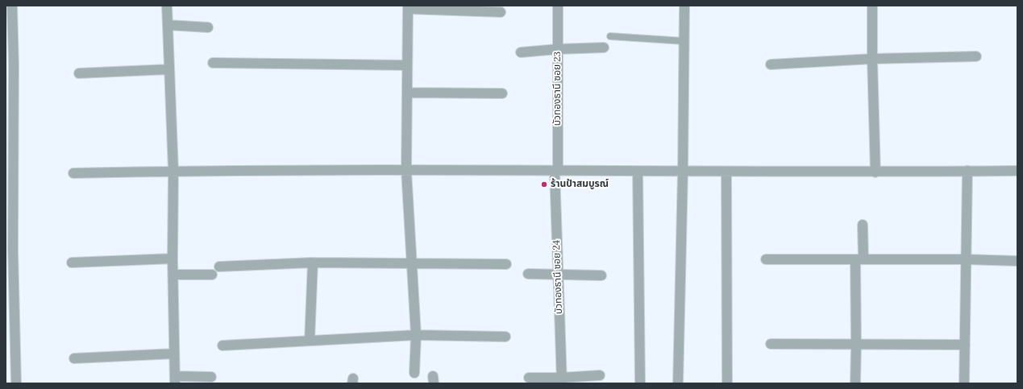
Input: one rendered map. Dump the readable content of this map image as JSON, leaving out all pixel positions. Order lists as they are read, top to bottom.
{
  "streets": {
    "street": ["บัวทองธานี ซอย 23", "บัวทองธานี ซอย 24"]
  },
  "crossings": [
    ["บัวทองธานี ซอย 23", "บัวทองธานี ซอย 24"]
  ],
  "places": ["ร้านป้าสมบูรณ์"]
}
